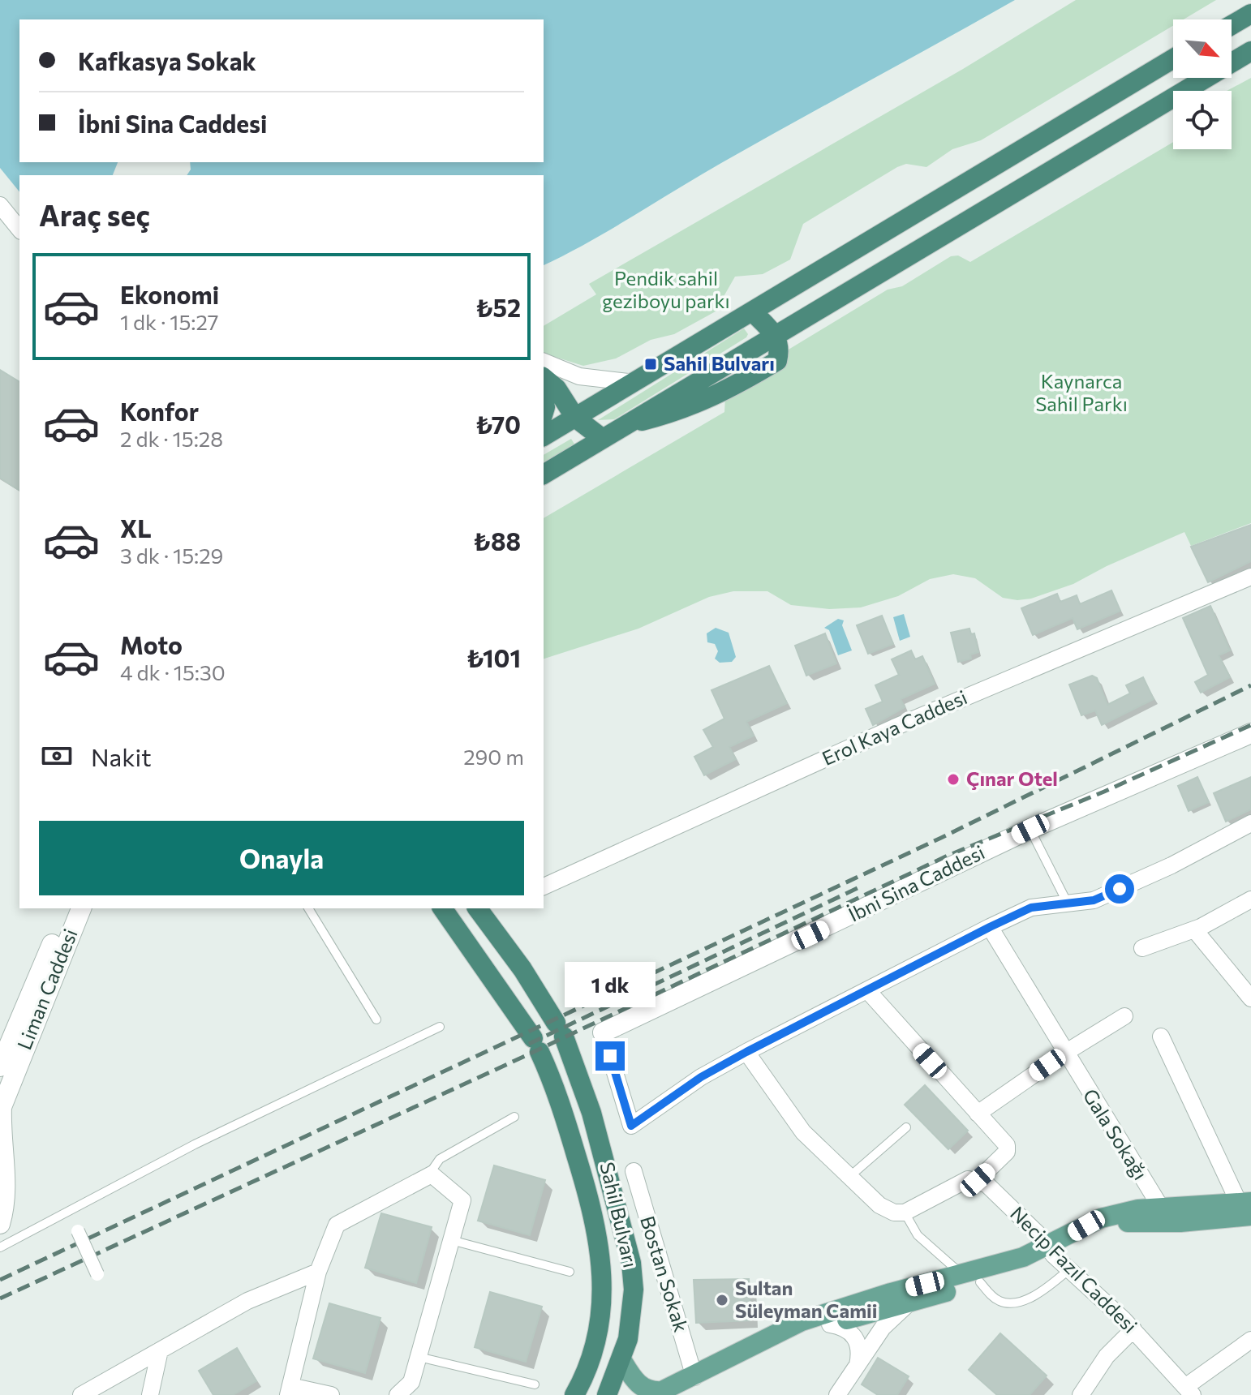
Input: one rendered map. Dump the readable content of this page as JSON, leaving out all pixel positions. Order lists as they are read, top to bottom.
{
  "streets": {
    "highway": ["Sahil Bulvarı"],
    "street": [
      "Erol Kaya Caddesi",
      "İbni Sina Caddesi",
      "Liman Caddesi",
      "Gala Sokağı",
      "Necip Fazıl Caddesi",
      "Bostan Sokak"
    ]
  },
  "parks": ["Pendik sahil geziboyu parkı", "Kaynarca Sahil Parkı"],
  "places": {
    "transit": ["Sahil Bulvarı"],
    "other": ["Çınar Otel", "Sultan Süleyman Camii"]
  },
  "north": "bottom right",
  "page": {
    "banner": ["Kafkasya Sokak", "İbni Sina Caddesi"],
    "heading": "Araç seç",
    "list": [
      {
        "name": "Ekonomi",
        "note": "1 dk · 15:27",
        "value": "₺52"
      },
      {
        "name": "Konfor",
        "note": "2 dk · 15:28",
        "value": "₺70"
      },
      {
        "name": "XL",
        "note": "3 dk · 15:29",
        "value": "₺88"
      },
      {
        "name": "Moto",
        "note": "4 dk · 15:30",
        "value": "₺101"
      }
    ],
    "pay": ["Nakit", "290 m"],
    "buttons": "Onayla",
    "bubble": "1 dk"
  }
}
